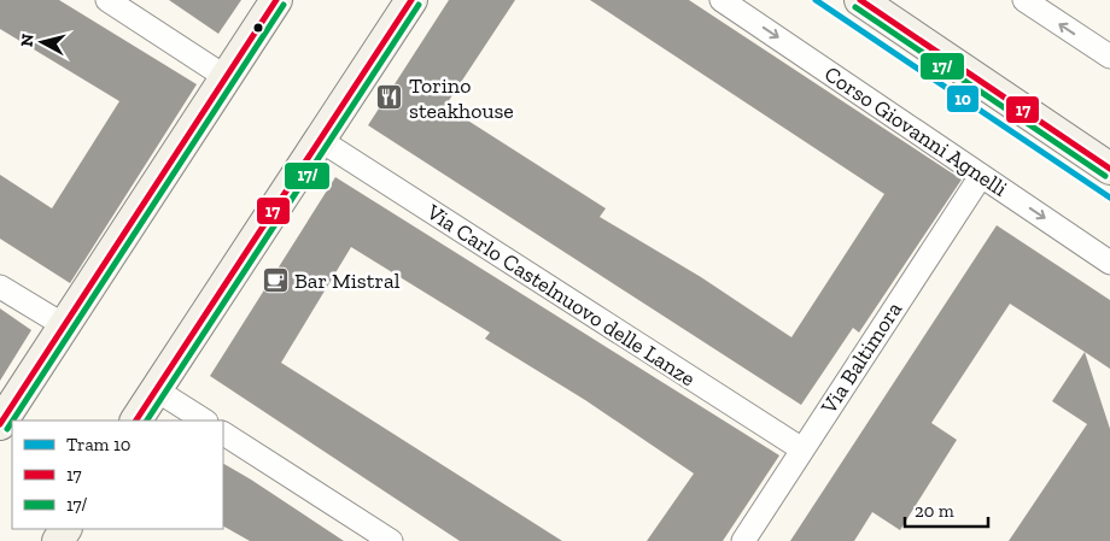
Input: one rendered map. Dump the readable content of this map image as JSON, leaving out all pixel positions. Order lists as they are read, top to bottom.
{
  "streets": {
    "street": ["Corso Giovanni Agnelli", "Via Carlo Castelnuovo delle Lanze", "Via Baltimora"]
  },
  "crossings": [
    ["Corso Giovanni Agnelli", "Via Baltimora"],
    ["Via Carlo Castelnuovo delle Lanze", "Via Baltimora"]
  ],
  "places": {
    "restaurant": ["Torino steakhouse"],
    "cafe": ["Bar Mistral"]
  },
  "lines": ["tram line 10", "transit line 17", "transit line 17/"],
  "legend": ["Tram 10", "17", "17/"],
  "scale_bar": "20 m",
  "north": "left"
}
